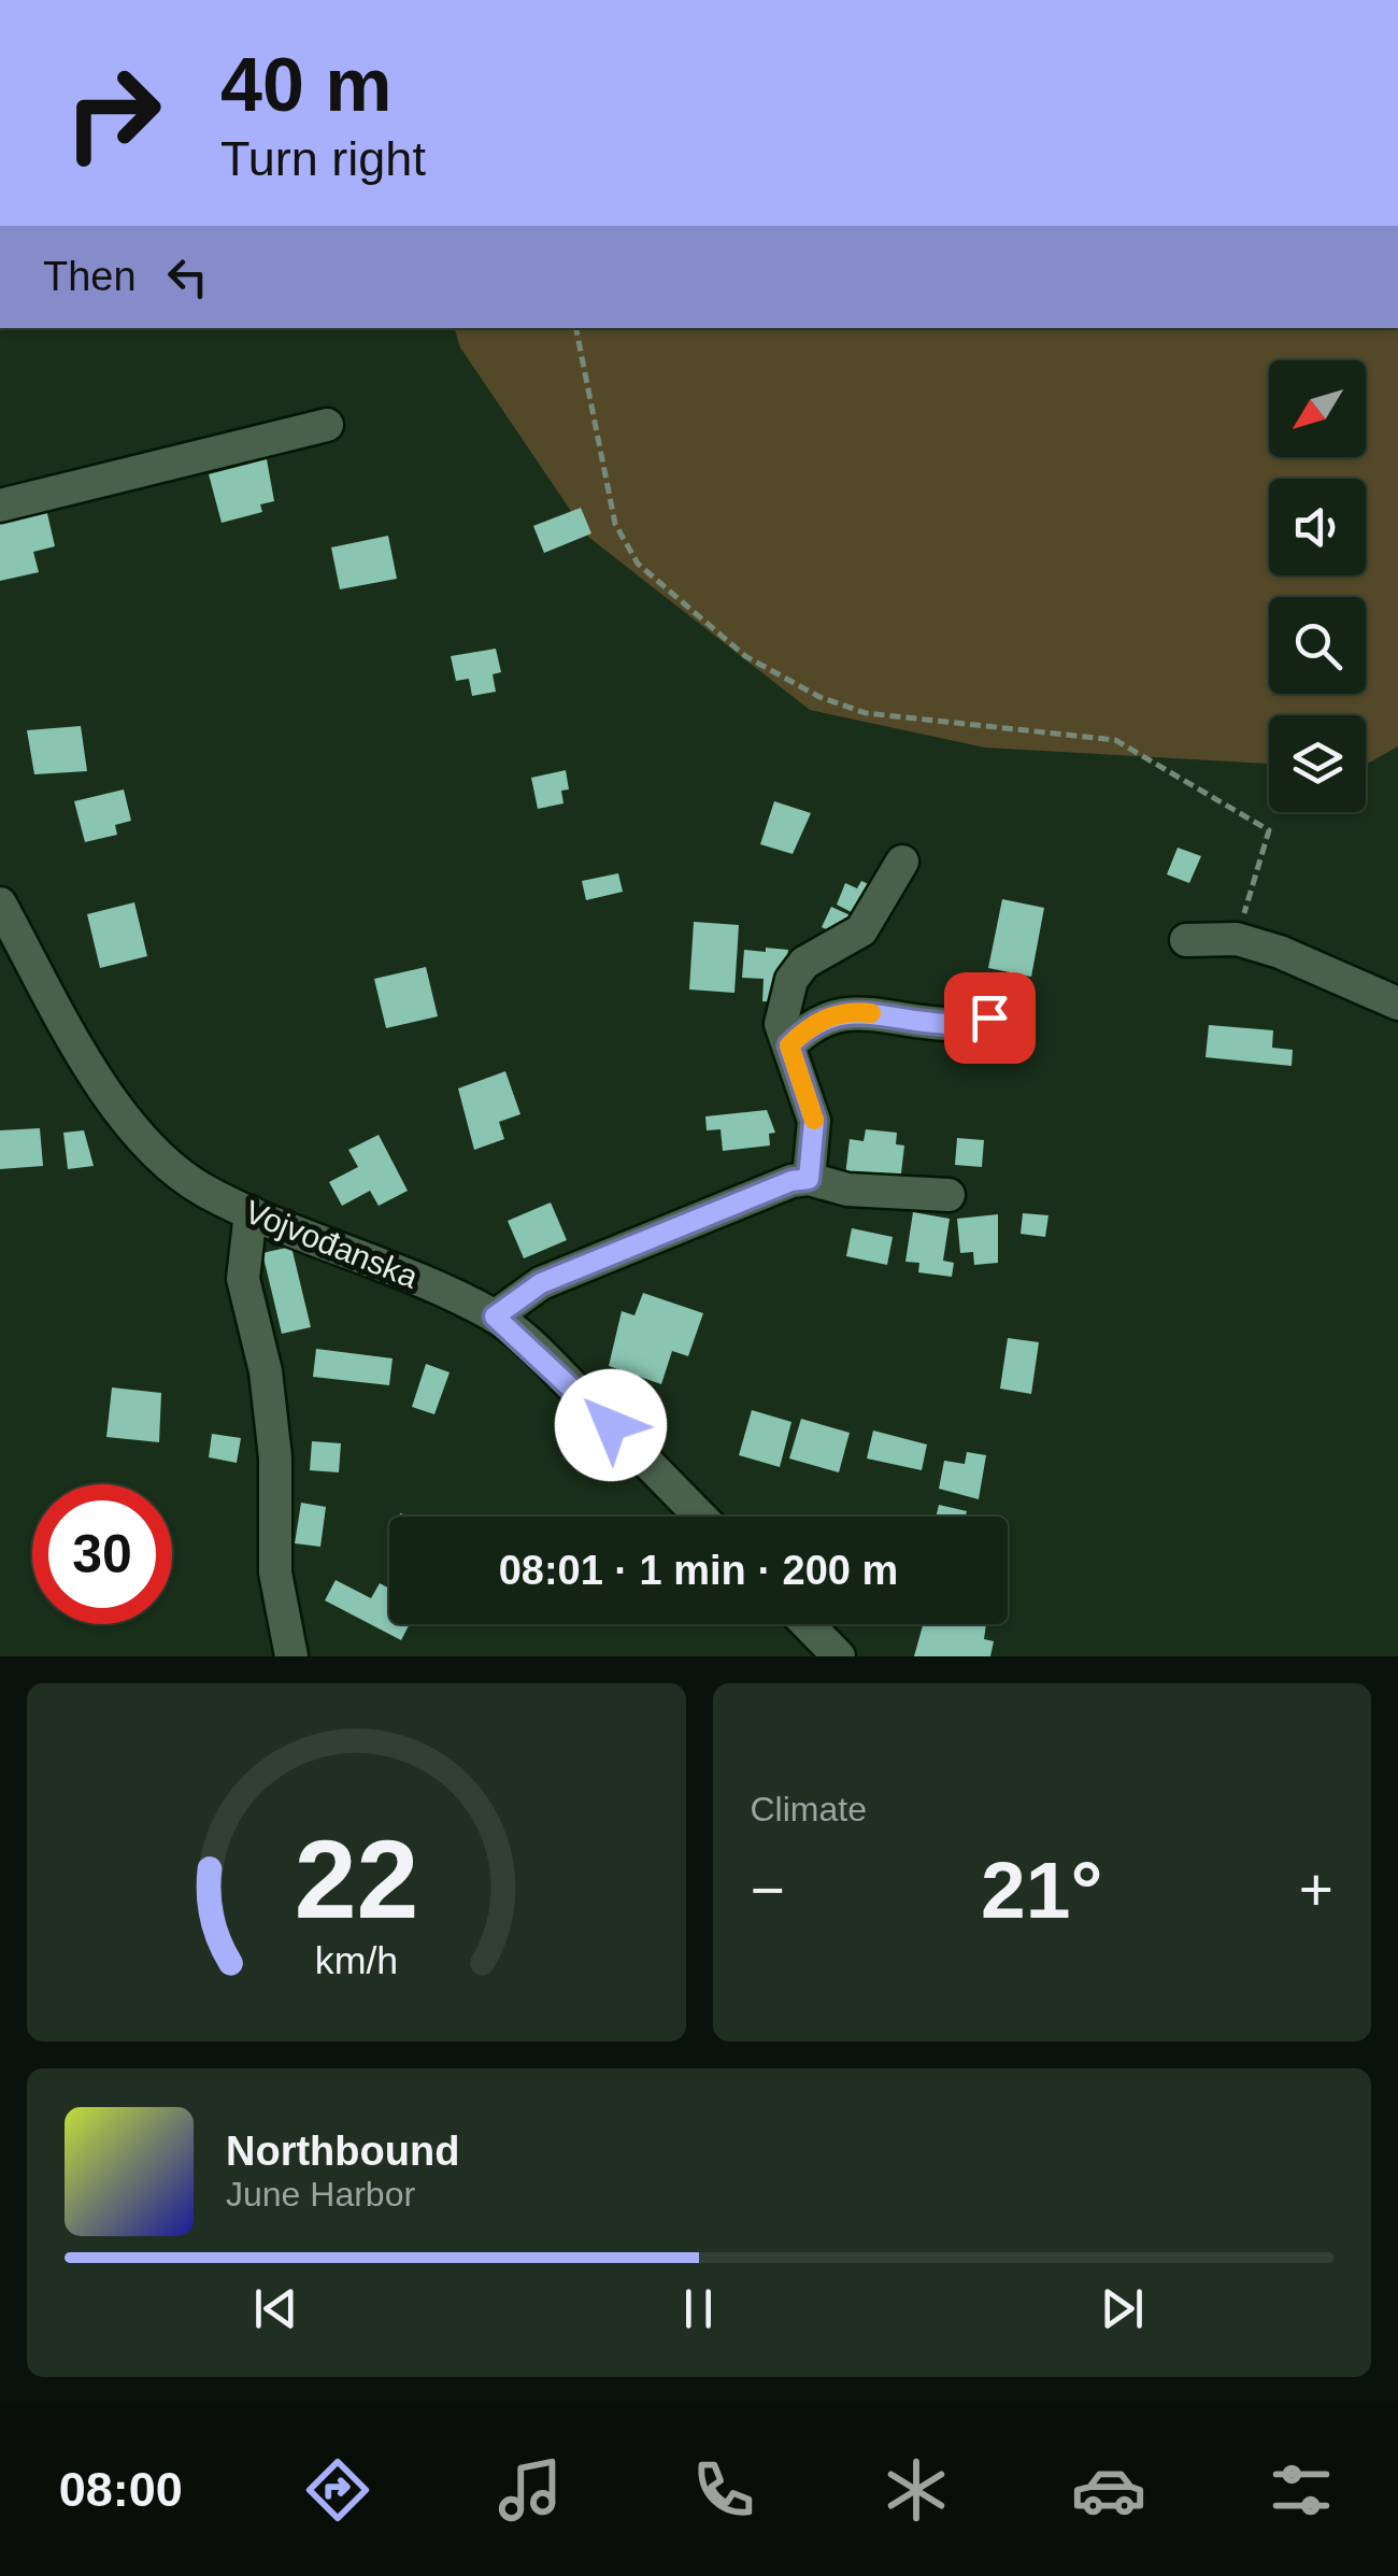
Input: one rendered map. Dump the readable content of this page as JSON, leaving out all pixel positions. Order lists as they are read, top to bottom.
{
  "streets": {
    "street": ["Vojvođanska"]
  },
  "north": "bottom left",
  "page": {
    "turn": ["40 m", "Turn right"],
    "then": "Then",
    "limit": "30",
    "trip": "08:01 · 1 min · 200 m",
    "tile": "Climate",
    "heat": ["−", "21°", "+"],
    "song": ["Northbound", "June Harbor"],
    "tabs": "08:00",
    "gauge": ["22", "km/h"]
  }
}
